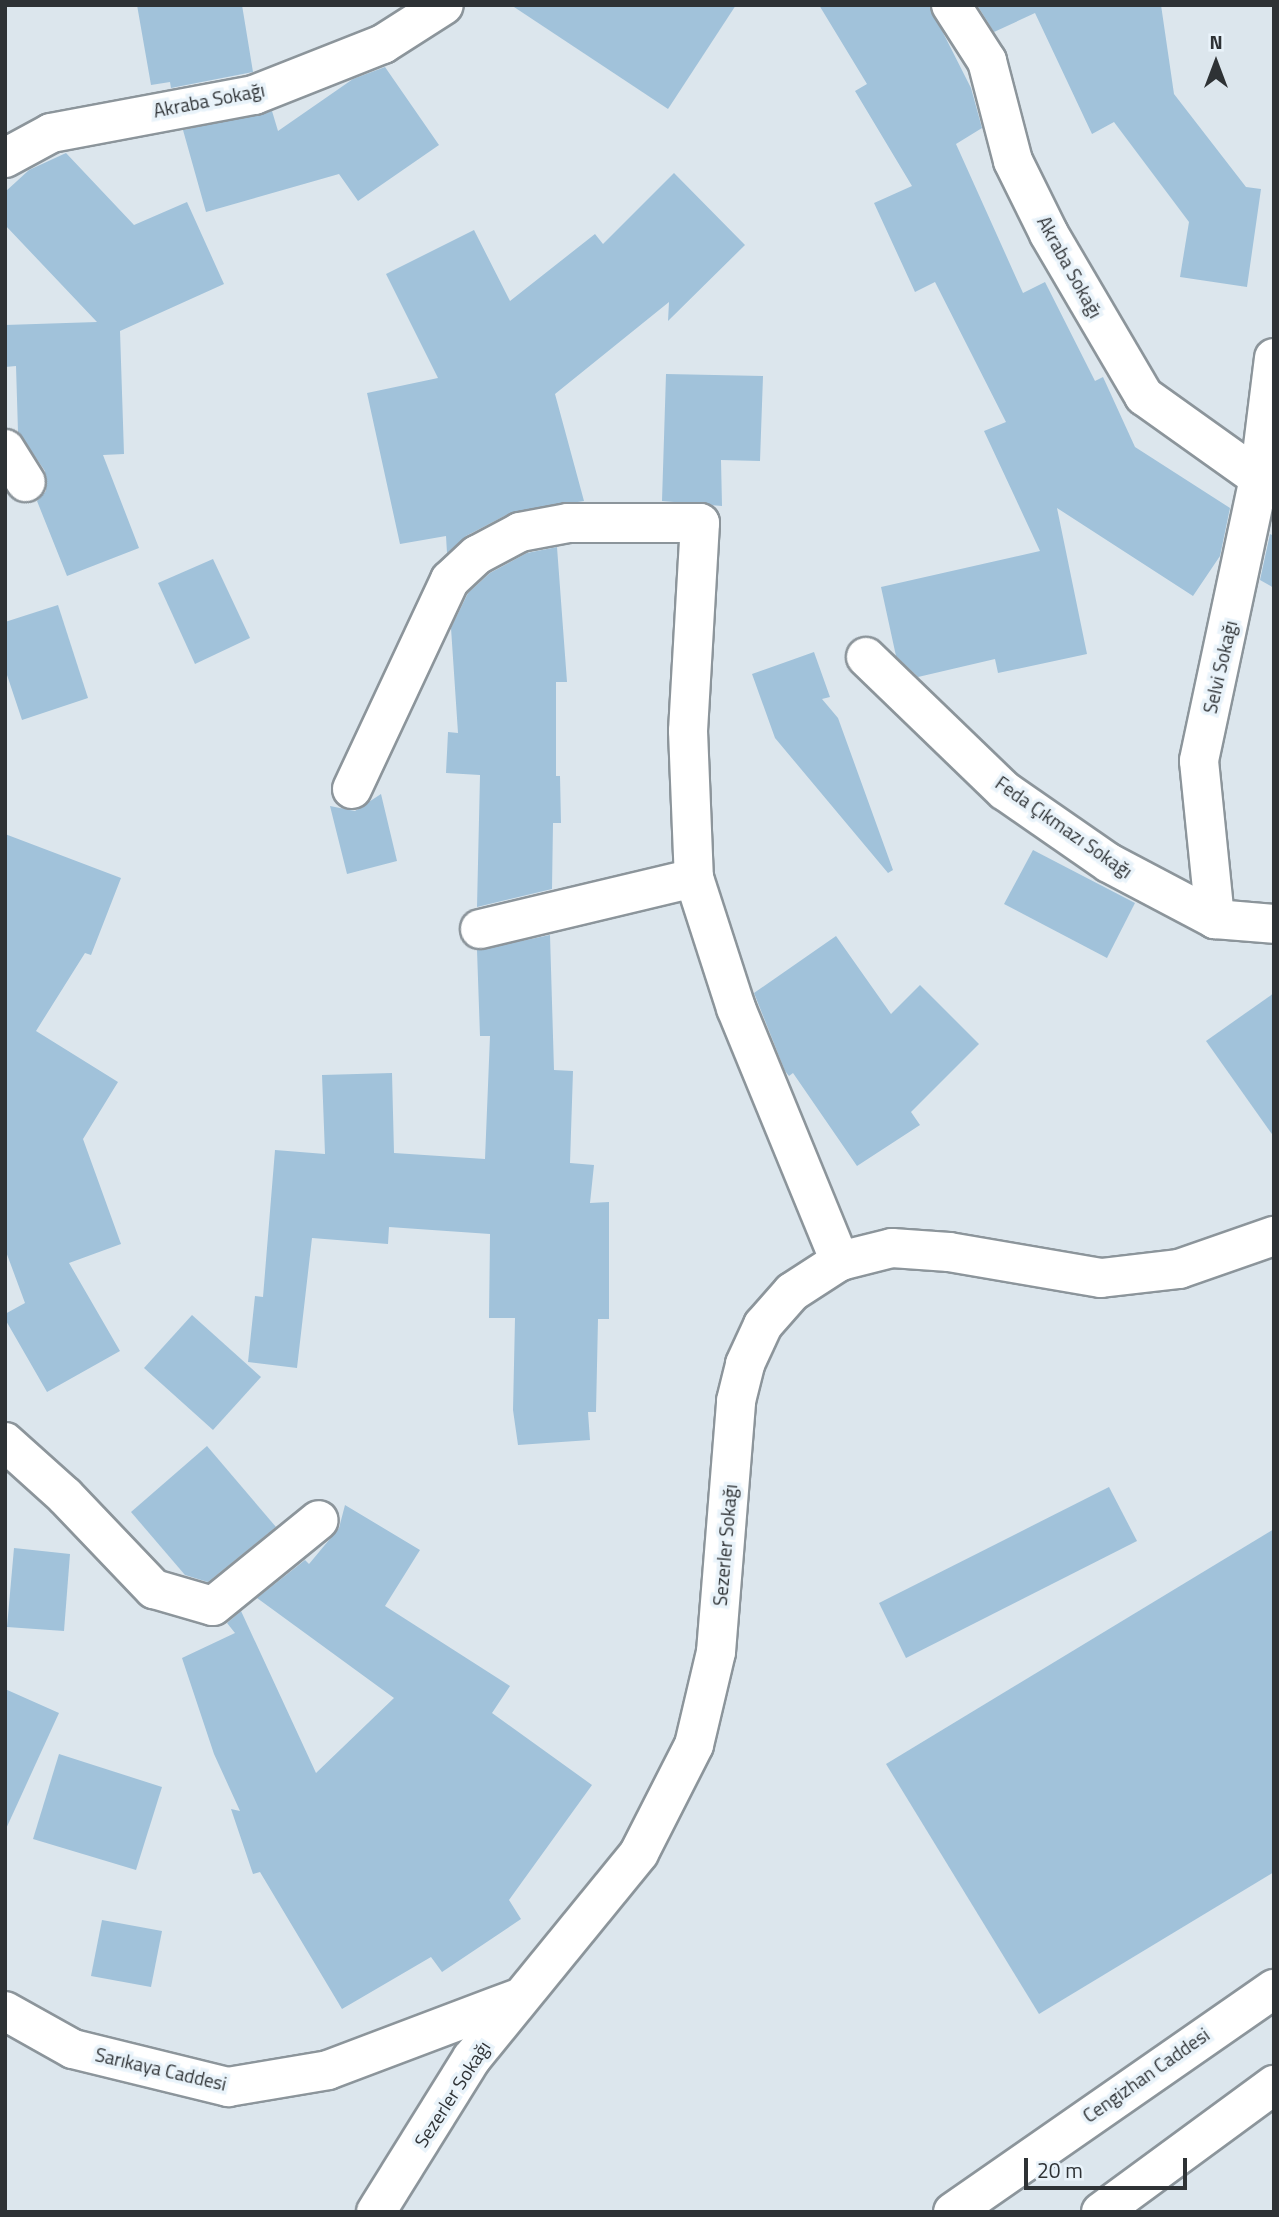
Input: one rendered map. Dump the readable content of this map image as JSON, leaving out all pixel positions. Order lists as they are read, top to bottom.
{
  "streets": {
    "street": [
      "Akraba Sokağı",
      "Selvi Sokağı",
      "Feda Çıkmazı Sokağı",
      "Sezerler Sokağı",
      "Sarıkaya Caddesi",
      "Cengizhan Caddesi"
    ]
  },
  "crossings": [
    ["Akraba Sokağı", "Selvi Sokağı"],
    ["Selvi Sokağı", "Feda Çıkmazı Sokağı"],
    ["Sezerler Sokağı", "Sarıkaya Caddesi"]
  ],
  "scale_bar": "20 m",
  "north": "top"
}
